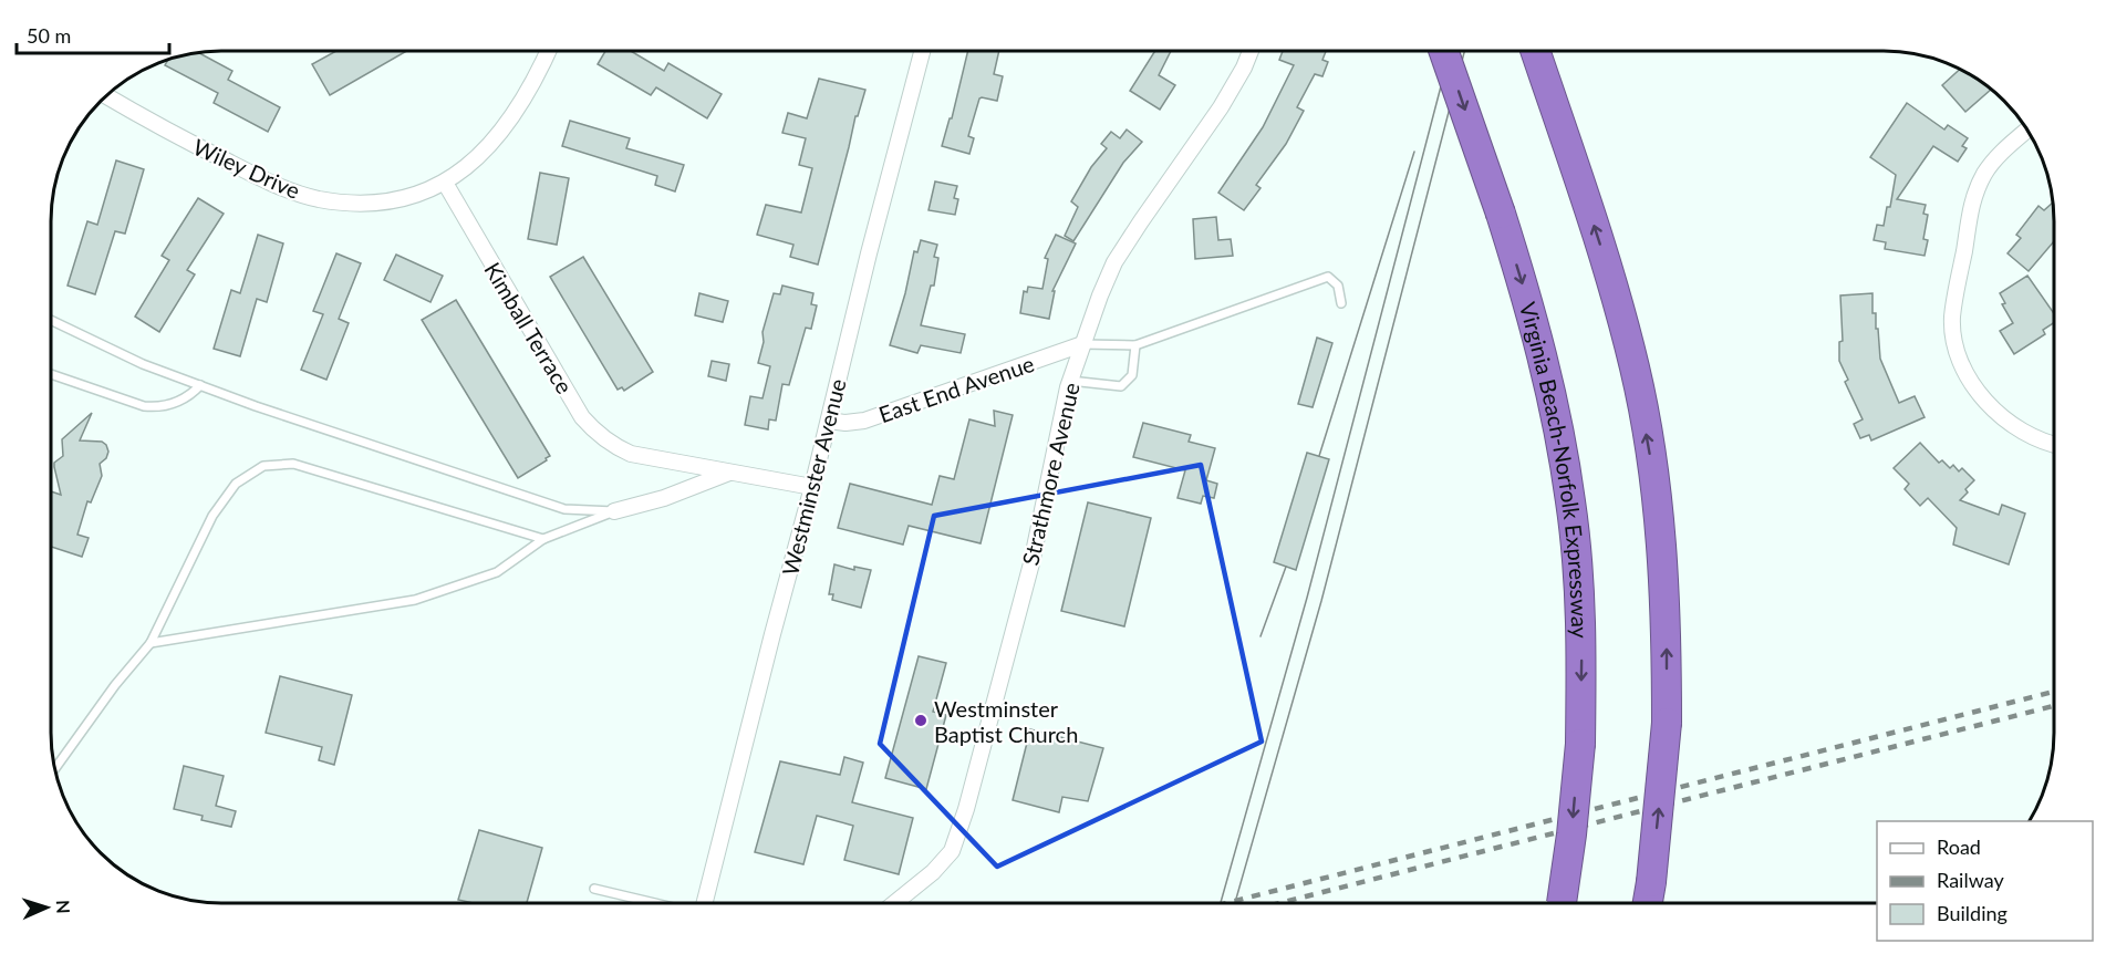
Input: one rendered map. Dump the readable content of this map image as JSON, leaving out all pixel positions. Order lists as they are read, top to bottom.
{
  "streets": {
    "highway": ["Virginia Beach-Norfolk Expressway"],
    "street": [
      "Wiley Drive",
      "Kimball Terrace",
      "East End Avenue",
      "Strathmore Avenue",
      "Westminster Avenue"
    ]
  },
  "crossings": [
    ["Wiley Drive", "Kimball Terrace"],
    ["Kimball Terrace", "Westminster Avenue"],
    ["East End Avenue", "Strathmore Avenue"],
    ["East End Avenue", "Westminster Avenue"]
  ],
  "places": ["Westminster Baptist Church"],
  "legend": ["Road", "Railway", "Building"],
  "scale_bar": "50 m",
  "north": "right"
}
